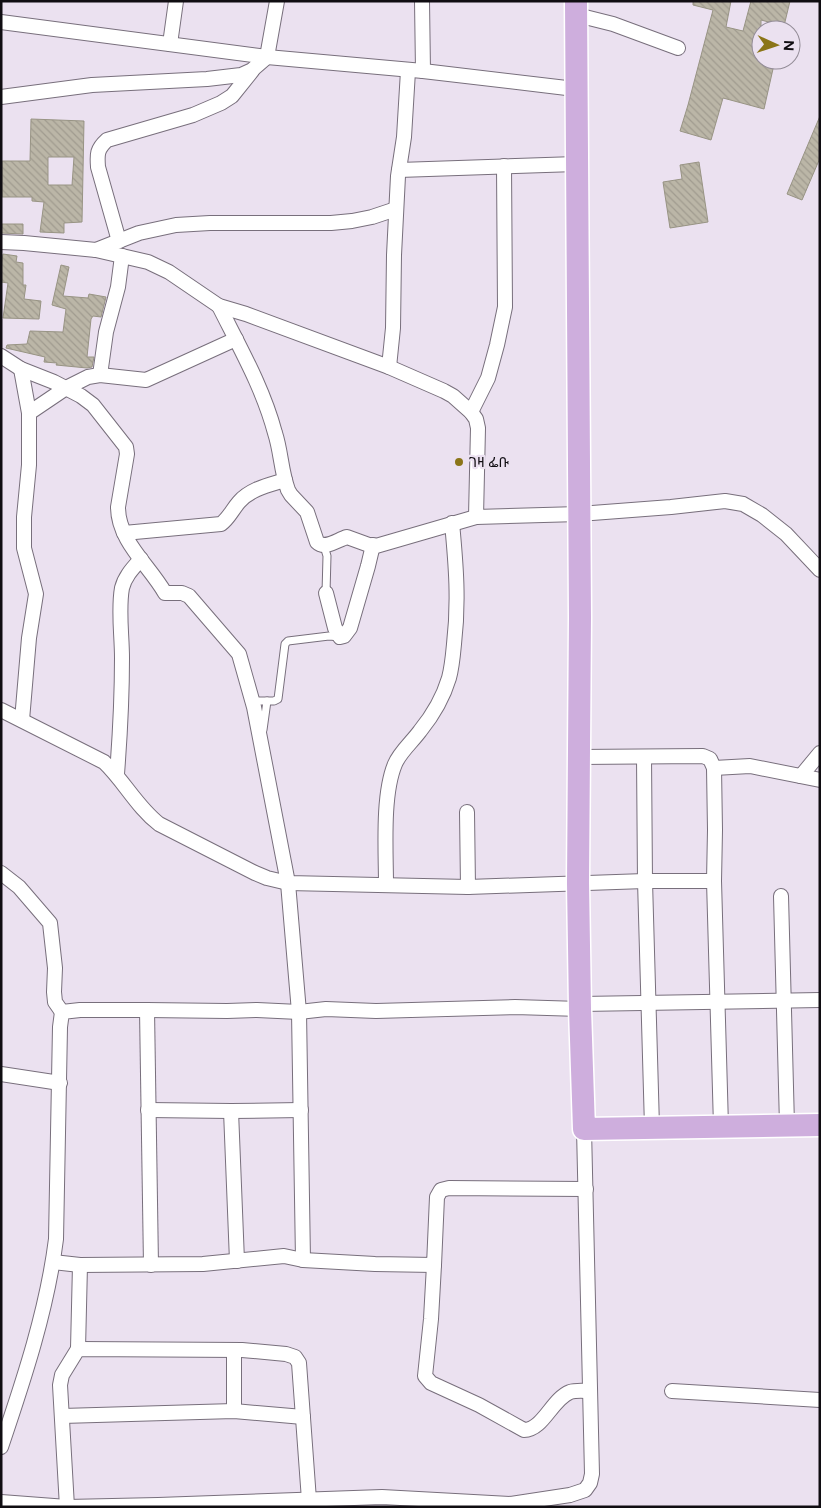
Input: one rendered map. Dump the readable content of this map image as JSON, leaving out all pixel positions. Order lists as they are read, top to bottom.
{
  "places": ["ገዛ ፌቡ"],
  "north": "right"
}
